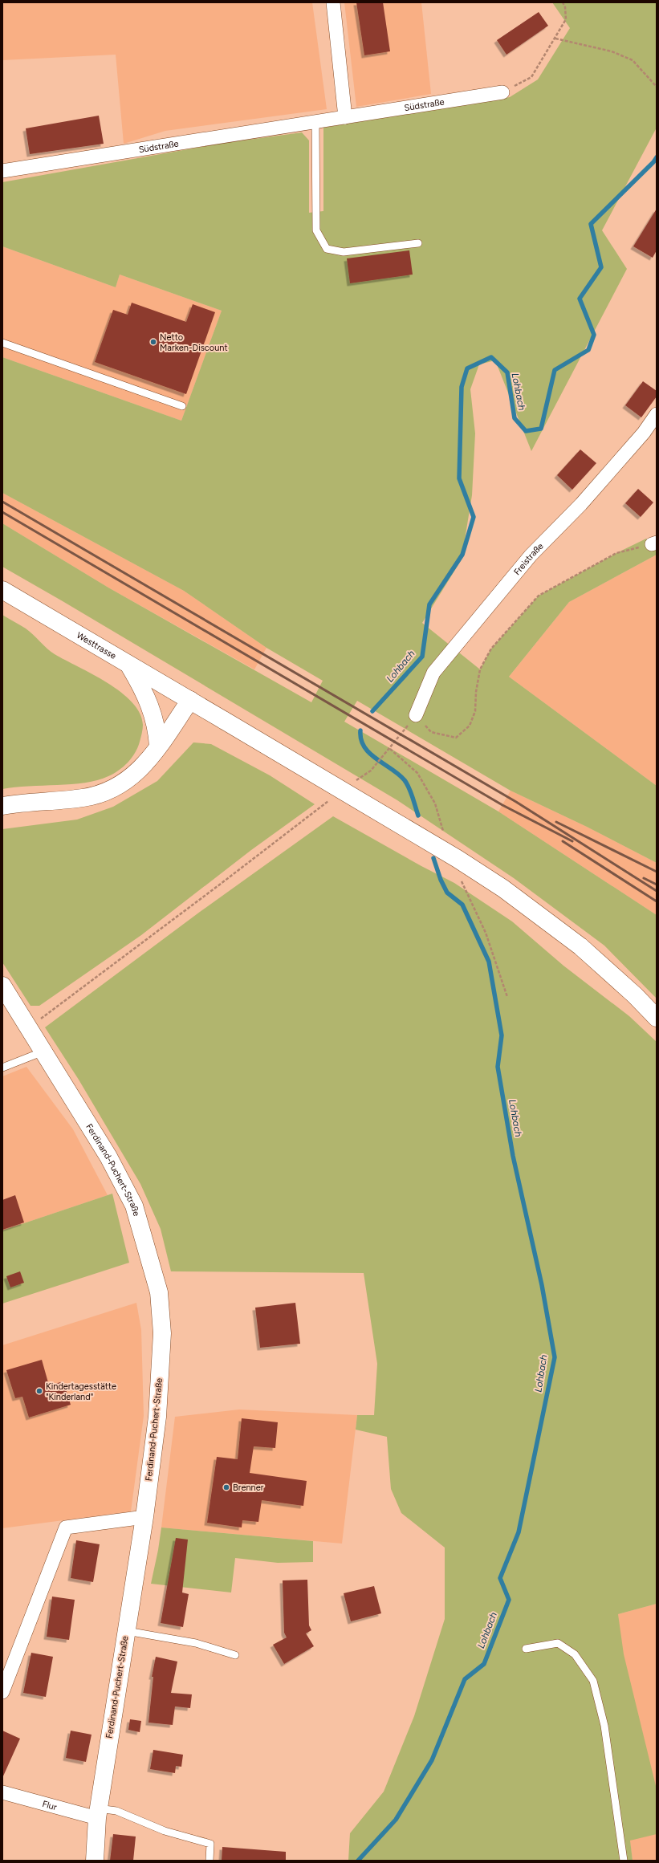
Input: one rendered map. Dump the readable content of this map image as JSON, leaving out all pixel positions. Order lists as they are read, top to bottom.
{
  "streets": {
    "main road": ["Westtrasse", "Ferdinand-Puchert-Straße"],
    "street": ["Südstraße", "Freistraße", "Flur"]
  },
  "crossings": [
    ["Ferdinand-Puchert-Straße", "Flur"]
  ],
  "water": ["Lohbach"],
  "places": ["Netto Marken-Discount", "Kindertagesstätte \"Kinderland\"", "Brenner"]
}
